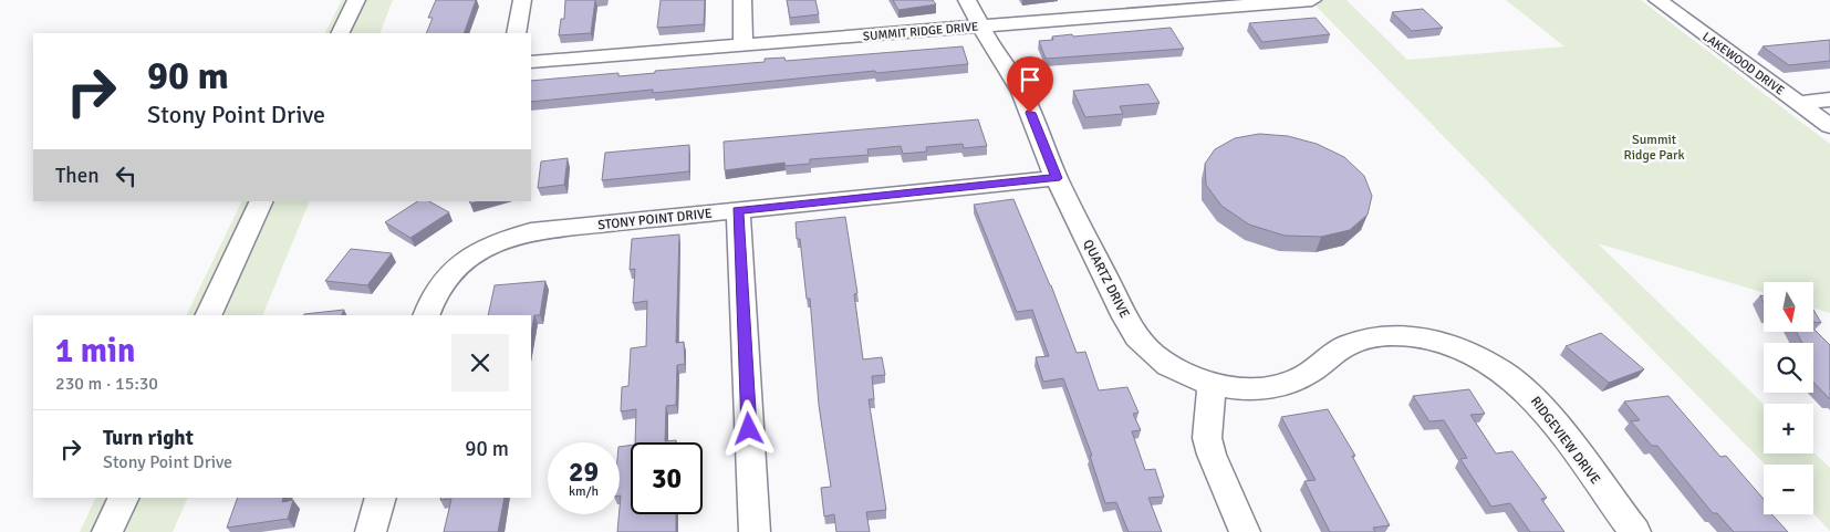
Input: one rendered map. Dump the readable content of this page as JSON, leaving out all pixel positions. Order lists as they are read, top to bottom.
{
  "streets": {
    "street": [
      "SUMMIT RIDGE DRIVE",
      "LAKEWOOD DRIVE",
      "STONY POINT DRIVE",
      "QUARTZ DRIVE",
      "RIDGEVIEW DRIVE"
    ]
  },
  "crossings": [
    ["SUMMIT RIDGE DRIVE", "QUARTZ DRIVE"],
    ["STONY POINT DRIVE", "QUARTZ DRIVE"],
    ["QUARTZ DRIVE", "RIDGEVIEW DRIVE"]
  ],
  "parks": ["Summit Ridge Park"],
  "north": "bottom",
  "page": {
    "turn": ["90 m", "Stony Point Drive"],
    "then": "Then",
    "map_buttons": ["+", "−"],
    "heading": ["1 min", "230 m · 15:30"],
    "list": [
      {
        "name": "Turn right",
        "note": "Stony Point Drive",
        "value": "90 m"
      }
    ],
    "speed": "29 km/h",
    "limit": "30"
  }
}
